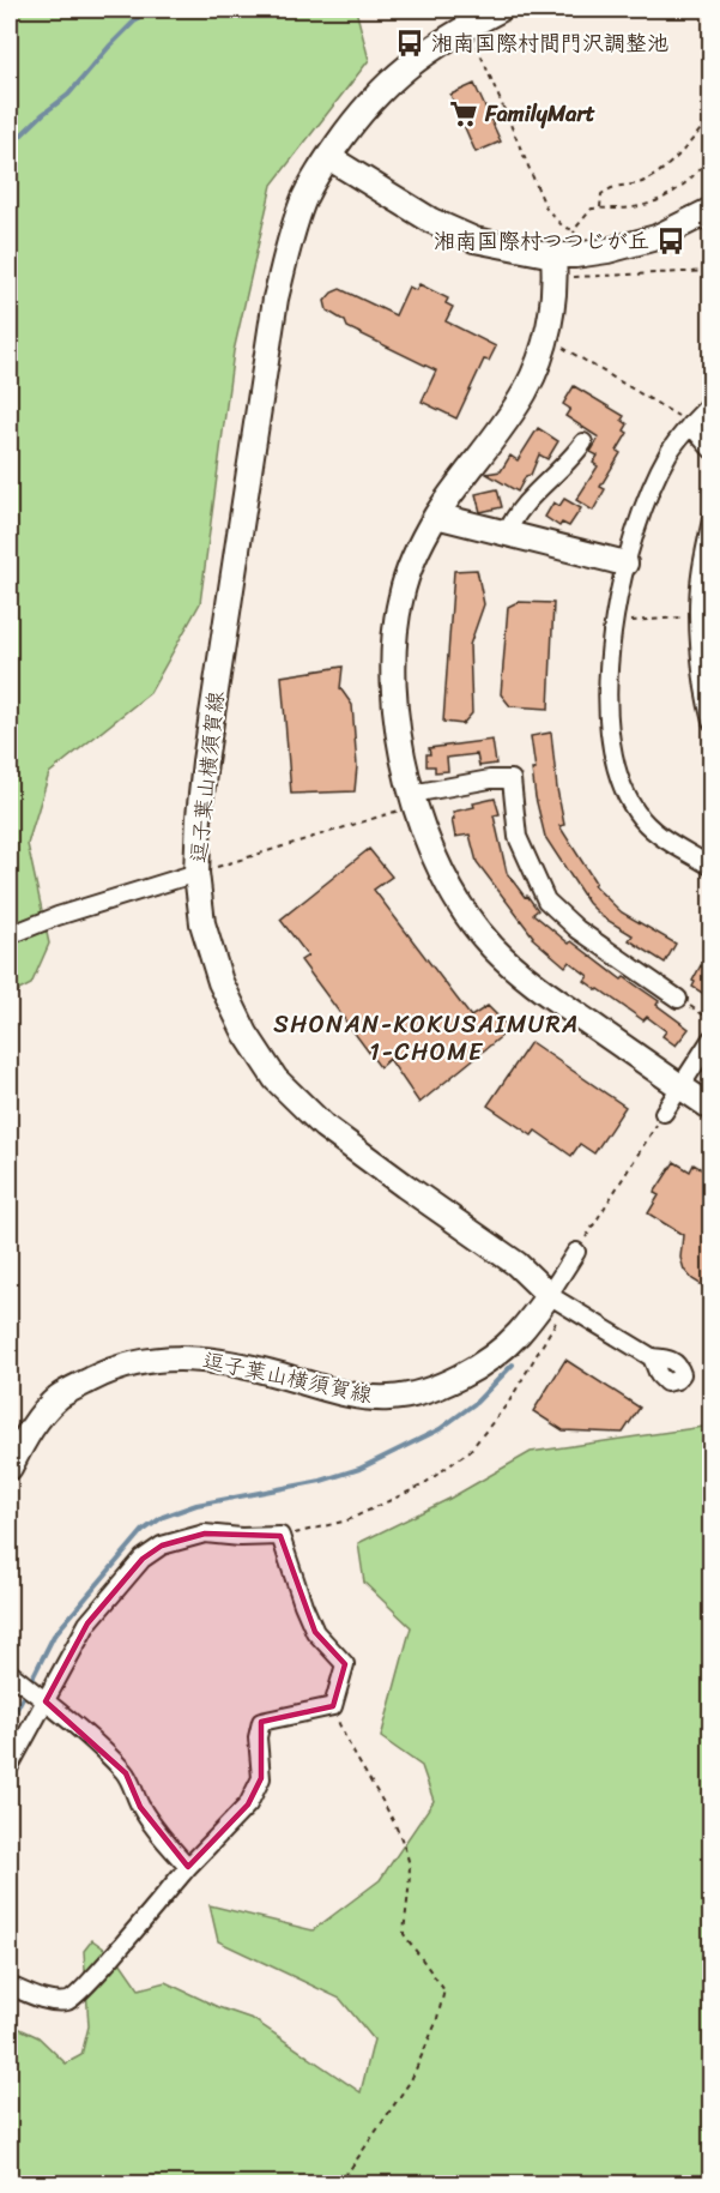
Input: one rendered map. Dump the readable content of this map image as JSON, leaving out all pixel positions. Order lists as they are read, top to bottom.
{
  "streets": {
    "main road": ["逗子葉山横須賀線"]
  },
  "districts": ["SHONAN-KOKUSAIMURA 1-CHOME"],
  "places": {
    "bus stop": ["湘南国際村間門沢調整池", "湘南国際村つつじが丘"],
    "supermarket": ["FamilyMart"]
  }
}
